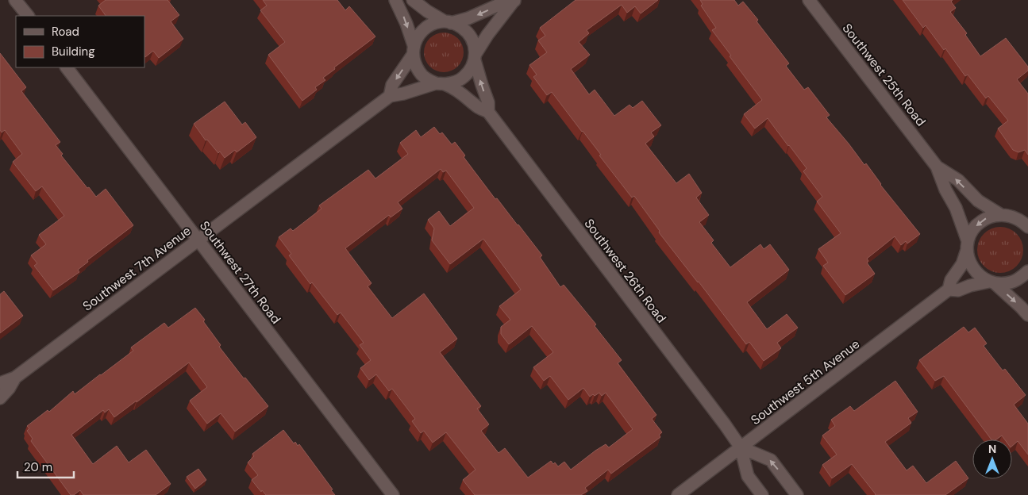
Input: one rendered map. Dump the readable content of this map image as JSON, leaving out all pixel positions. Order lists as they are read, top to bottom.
{
  "streets": {
    "street": [
      "Southwest 25th Road",
      "Southwest 7th Avenue",
      "Southwest 26th Road",
      "Southwest 27th Road",
      "Southwest 5th Avenue"
    ]
  },
  "crossings": [
    ["Southwest 25th Road", "Southwest 5th Avenue"],
    ["Southwest 7th Avenue", "Southwest 26th Road"],
    ["Southwest 7th Avenue", "Southwest 27th Road"],
    ["Southwest 26th Road", "Southwest 5th Avenue"]
  ],
  "legend": ["Road", "Building"],
  "scale_bar": "20 m",
  "north": "top"
}
